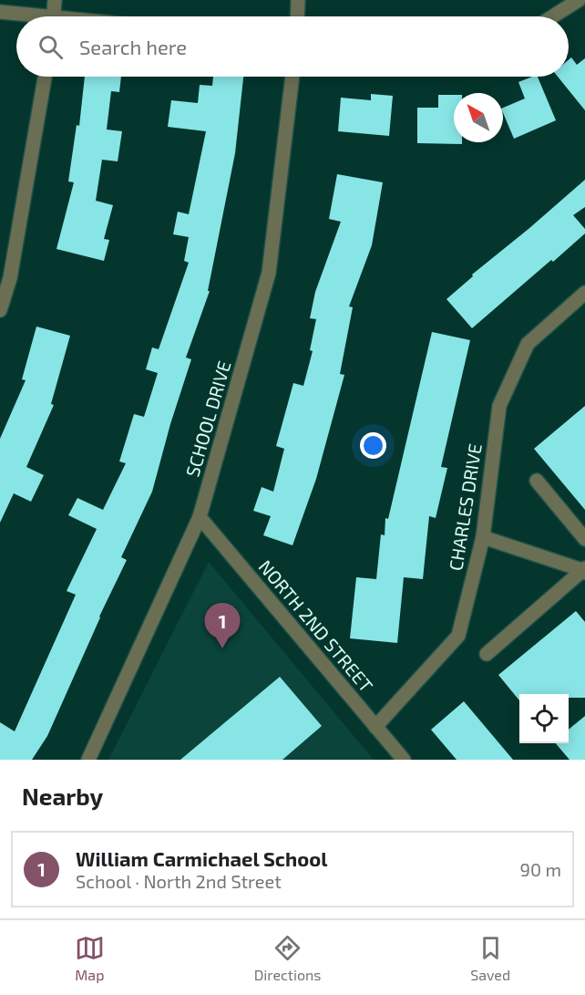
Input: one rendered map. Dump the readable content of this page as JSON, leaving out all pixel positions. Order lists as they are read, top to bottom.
{
  "streets": {
    "street": ["SCHOOL DRIVE", "CHARLES DRIVE", "NORTH 2ND STREET"]
  },
  "crossings": [
    ["SCHOOL DRIVE", "NORTH 2ND STREET"],
    ["CHARLES DRIVE", "NORTH 2ND STREET"]
  ],
  "north": "top left",
  "page": {
    "search": "Search here",
    "pins": "1",
    "heading": "Nearby",
    "list": [
      {
        "mark": "1",
        "name": "William Carmichael School",
        "note": "School · North 2nd Street",
        "value": "90 m"
      }
    ],
    "nav": ["Map", "Directions", "Saved"]
  }
}
